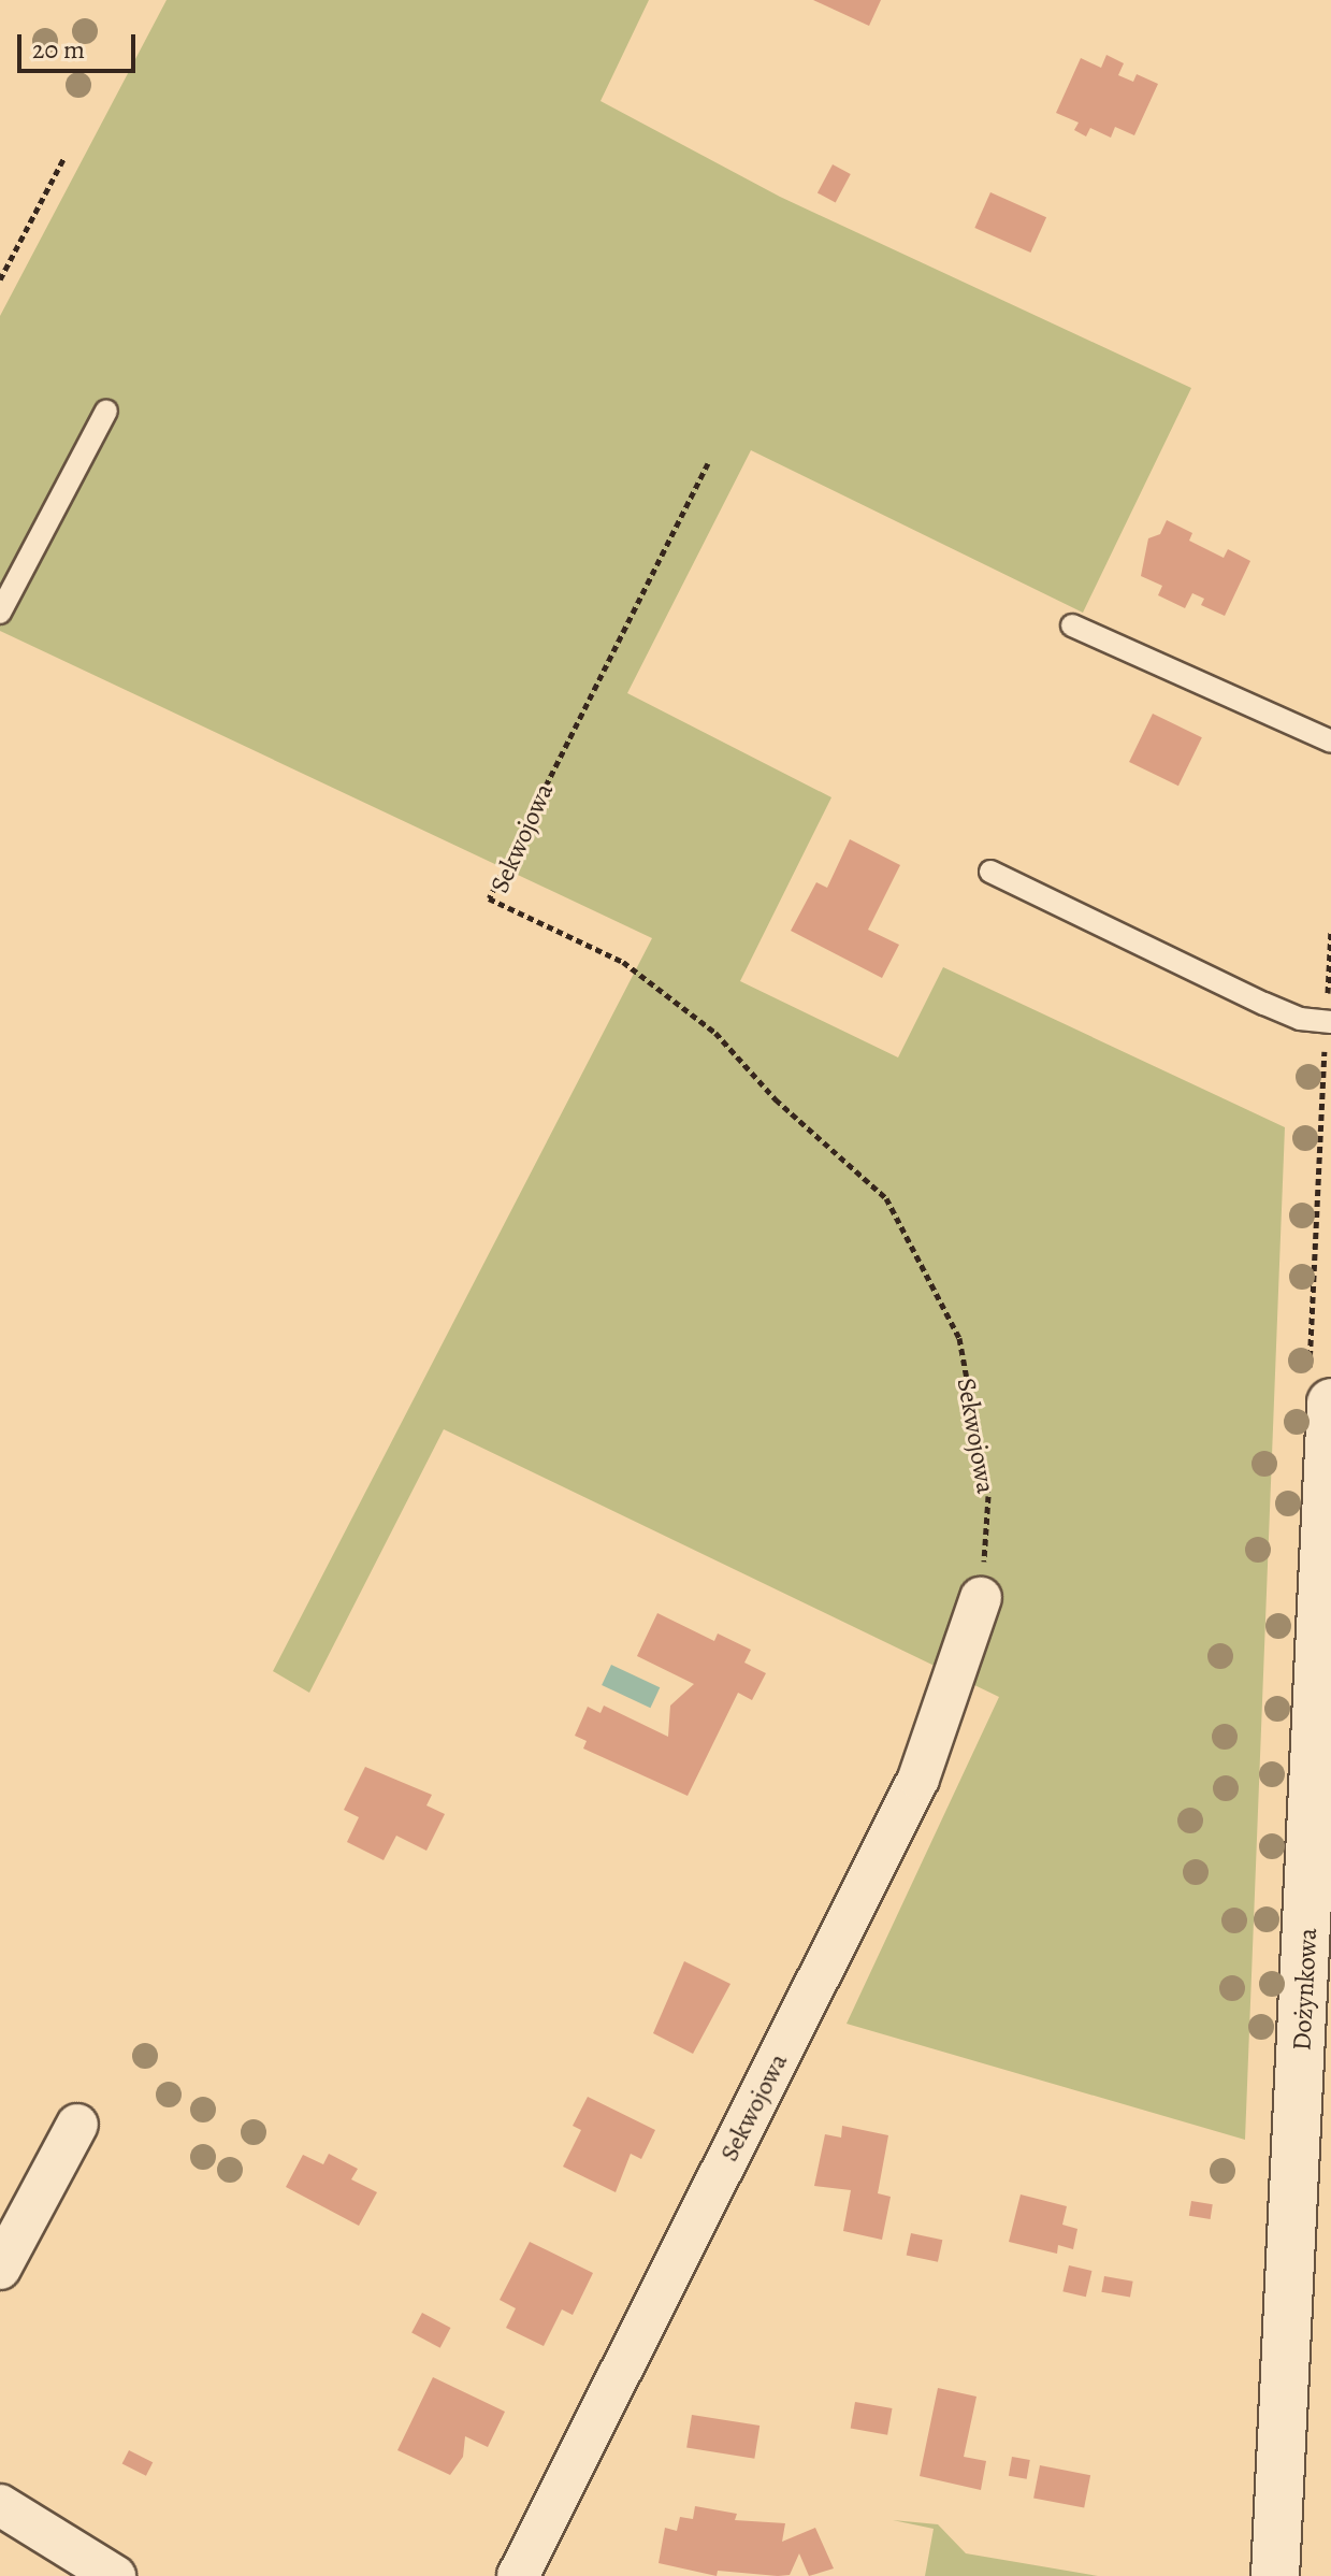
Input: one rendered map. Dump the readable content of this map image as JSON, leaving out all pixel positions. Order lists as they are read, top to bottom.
{
  "streets": {
    "street": ["Sekwojowa", "Dożynkowa"]
  },
  "scale_bar": "20 m"
}
